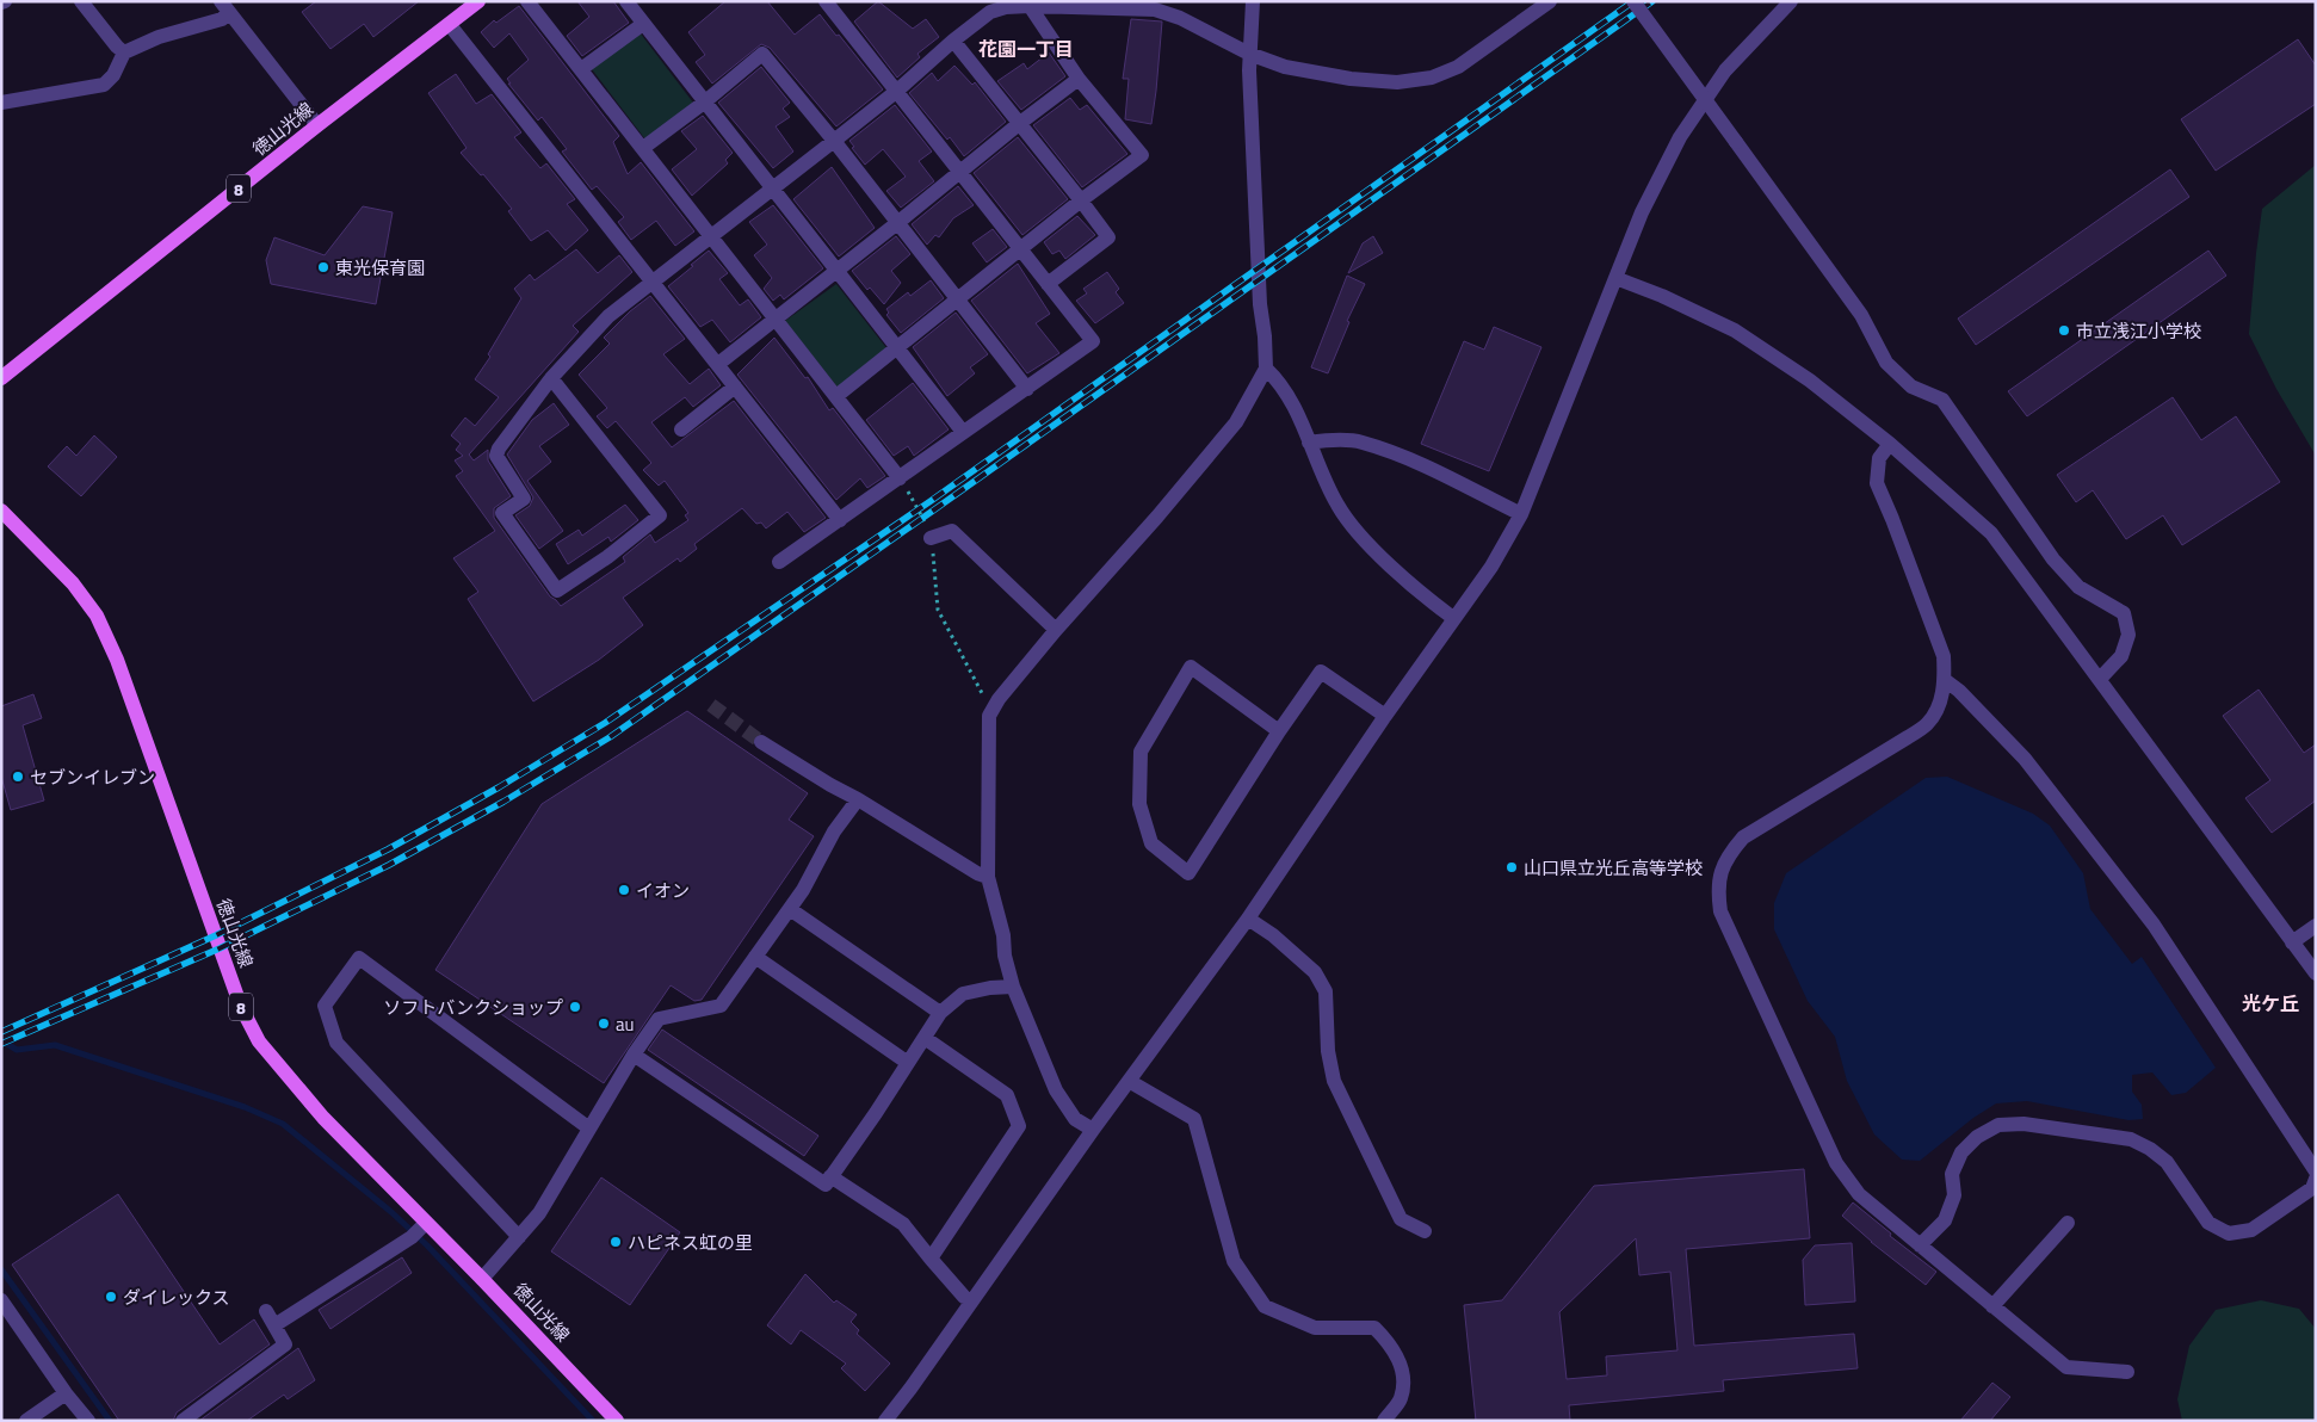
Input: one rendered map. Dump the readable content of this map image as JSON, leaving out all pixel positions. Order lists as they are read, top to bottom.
{
  "streets": {
    "main road": ["徳山光線", "8"]
  },
  "districts": ["花園一丁目", "光ケ丘"],
  "places": [
    "東光保育園",
    "市立浅江小学校",
    "セブンイレブン",
    "山口県立光丘高等学校",
    "イオン",
    "ソフトバンクショップ",
    "au",
    "ハピネス虹の里",
    "ダイレックス"
  ]
}
